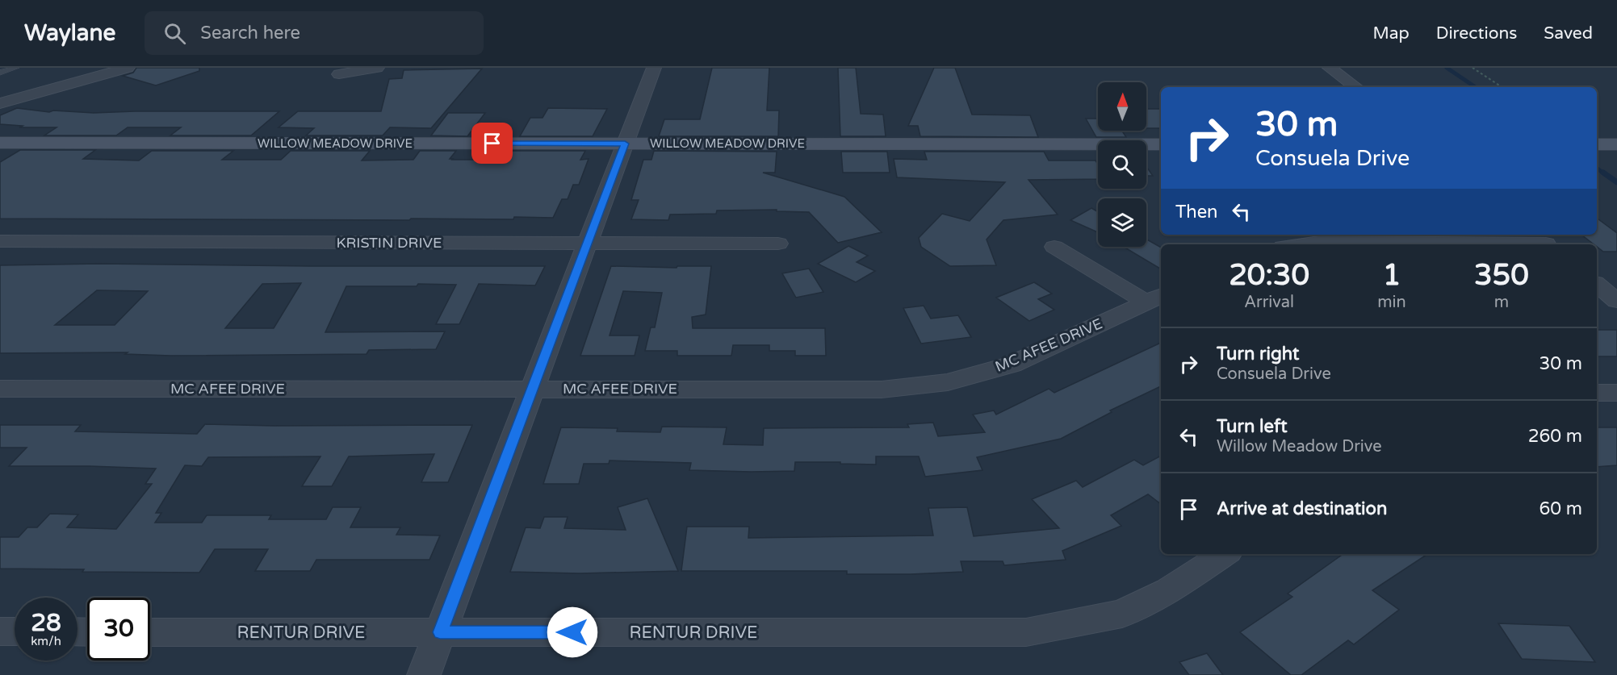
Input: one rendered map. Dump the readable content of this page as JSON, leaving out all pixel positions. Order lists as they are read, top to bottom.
{
  "streets": {
    "street": [
      "WILLOW MEADOW DRIVE",
      "KRISTIN DRIVE",
      "MC AFEE DRIVE",
      "RENTUR DRIVE"
    ]
  },
  "north": "top",
  "page": {
    "header": "Waylane",
    "search": "Search here",
    "nav": ["Map", "Directions", "Saved"],
    "turn": ["30 m", "Consuela Drive"],
    "then": "Then",
    "eta": [
      "20:30",
      "Arrival",
      "1",
      "min",
      "350",
      "m"
    ],
    "list": [
      {
        "name": "Turn right",
        "note": "Consuela Drive",
        "value": "30 m"
      },
      {
        "name": "Turn left",
        "note": "Willow Meadow Drive",
        "value": "260 m"
      },
      {
        "name": "Arrive at destination",
        "value": "60 m"
      }
    ],
    "speed": "28 km/h",
    "limit": "30"
  }
}
